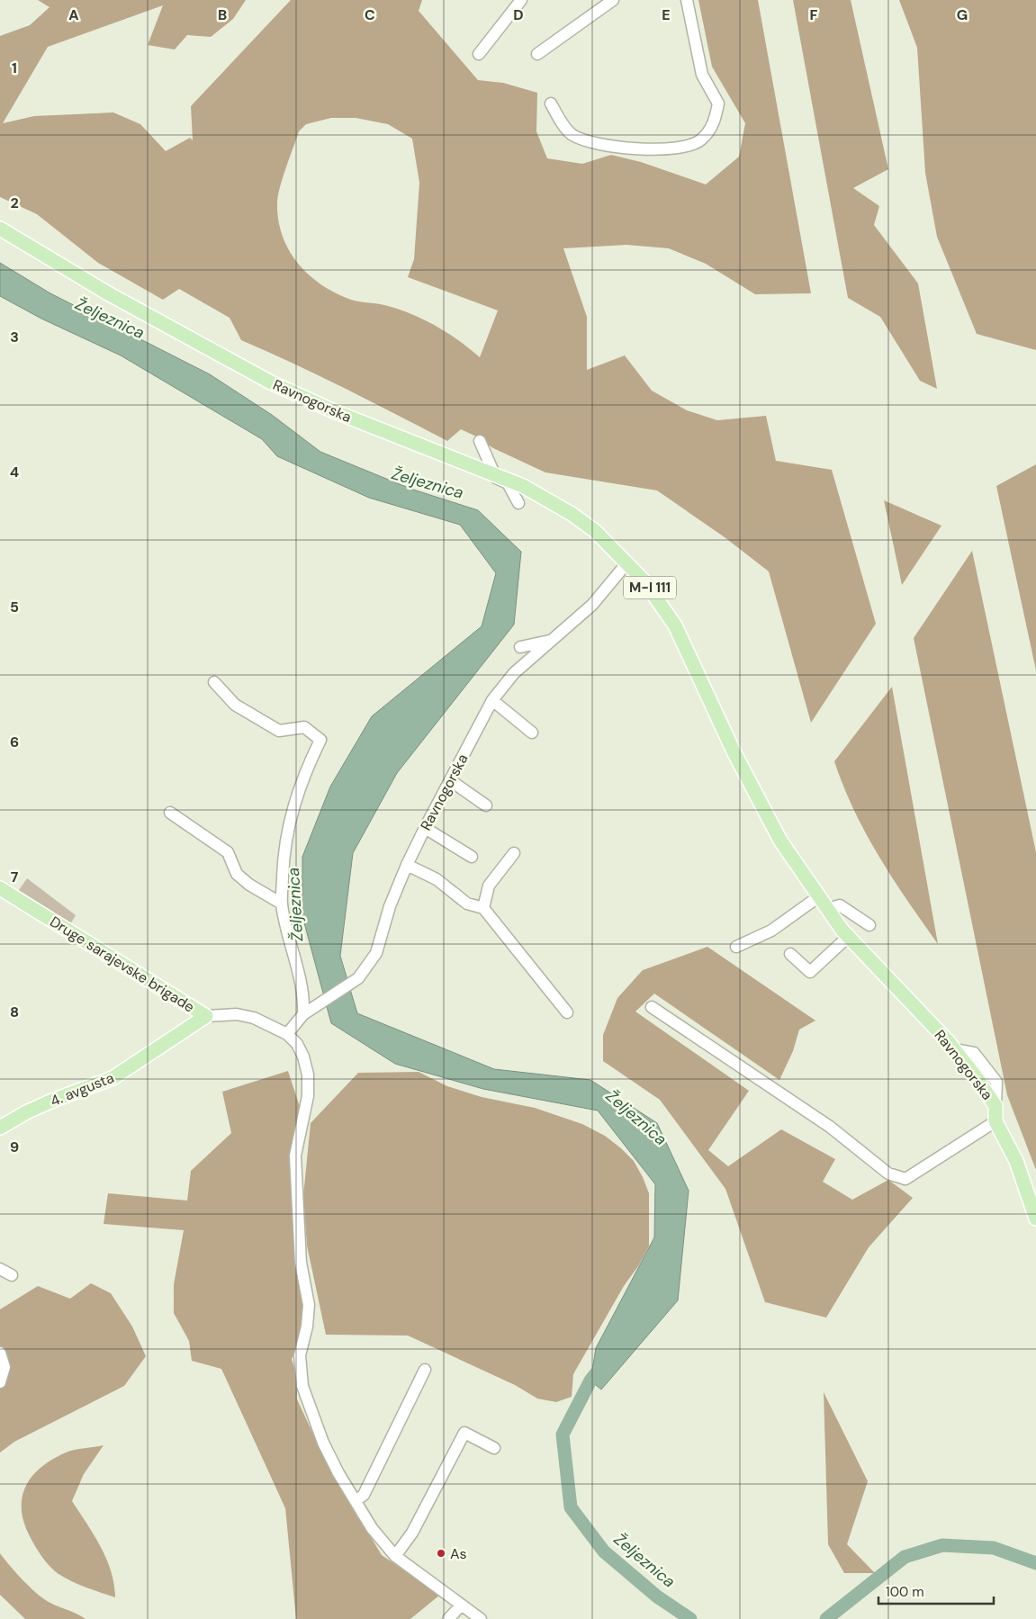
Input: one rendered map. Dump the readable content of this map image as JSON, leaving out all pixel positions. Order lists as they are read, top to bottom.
{
  "streets": {
    "main road": [
      "Ravnogorska",
      "M-I 111",
      "Druge sarajevske brigade",
      "4. avgusta"
    ]
  },
  "crossings": [
    ["Ravnogorska", "Druge sarajevske brigade"],
    ["Druge sarajevske brigade", "4. avgusta"]
  ],
  "water": ["Željeznica"],
  "places": ["As"],
  "scale_bar": "100 m",
  "grid": {
    "columns": [
      "A",
      "B",
      "C",
      "D",
      "E",
      "F",
      "G"
    ],
    "rows": [
      "1",
      "2",
      "3",
      "4",
      "5",
      "6",
      "7",
      "8",
      "9"
    ]
  }
}
